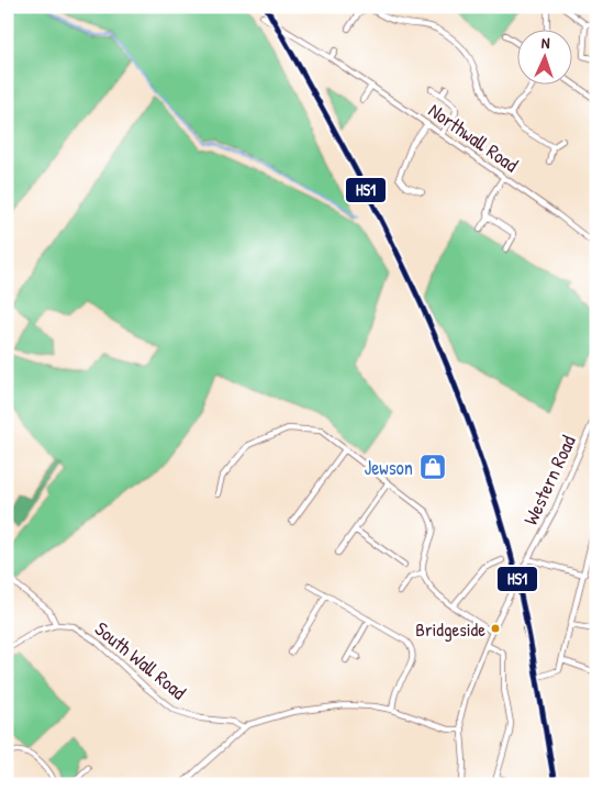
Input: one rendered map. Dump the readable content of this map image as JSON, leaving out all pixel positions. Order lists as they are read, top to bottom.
{
  "streets": {
    "street": ["Northwall Road", "Western Road", "South Wall Road"]
  },
  "places": {
    "shop": ["Jewson"],
    "other": ["Bridgeside"]
  },
  "lines": ["transit line HS1"],
  "north": "top"
}
